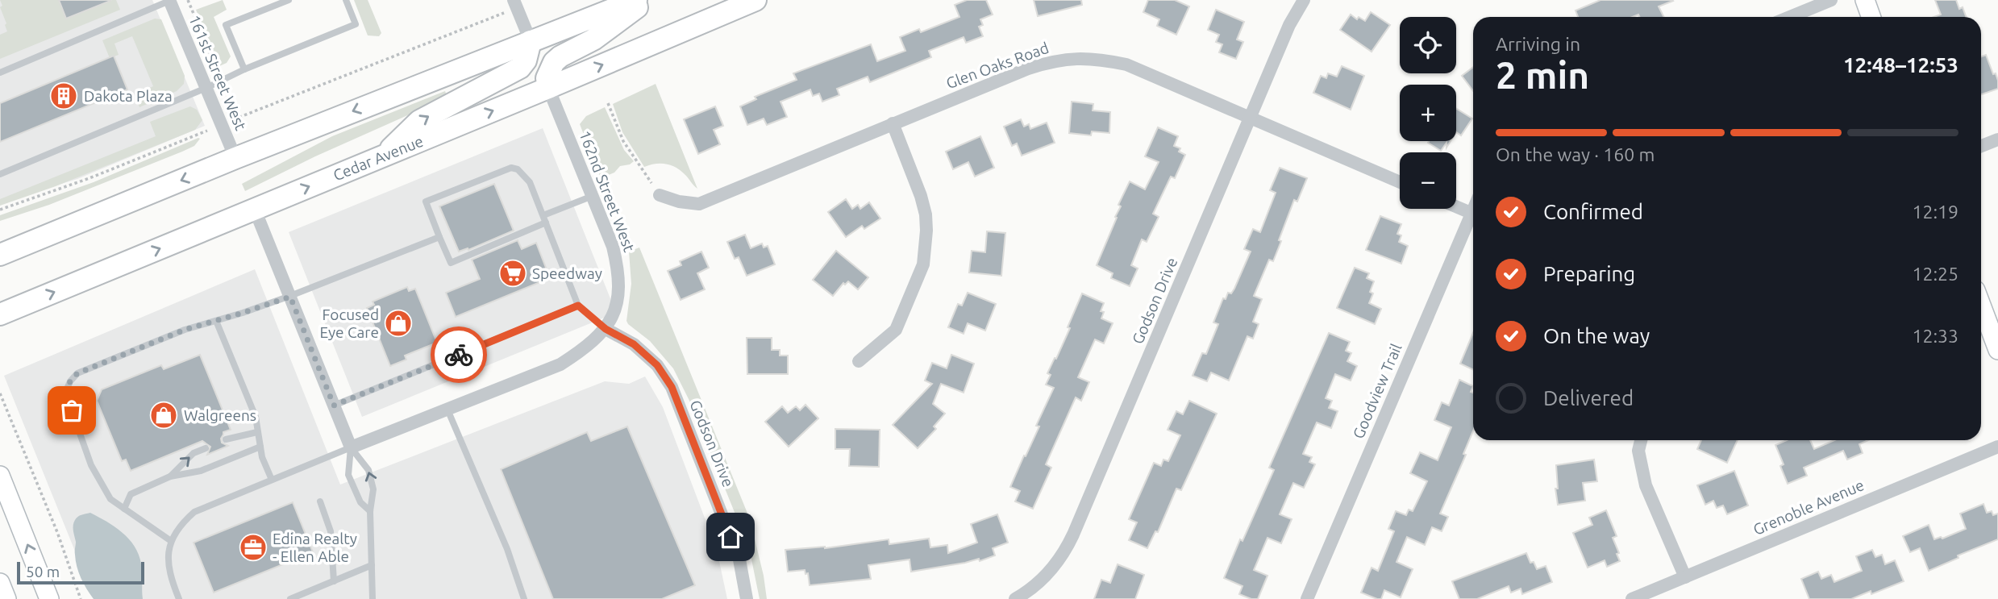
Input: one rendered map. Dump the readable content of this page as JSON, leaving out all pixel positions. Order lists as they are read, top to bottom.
{
  "streets": {
    "main road": ["Cedar Avenue"],
    "street": [
      "Glen Oaks Road",
      "161st Street West",
      "162nd Street West",
      "Godson Drive",
      "Goodview Trail",
      "Grenoble Avenue"
    ]
  },
  "crossings": [
    ["Glen Oaks Road", "Godson Drive"],
    ["Cedar Avenue", "162nd Street West"],
    ["162nd Street West", "Godson Drive"]
  ],
  "places": {
    "building": ["Dakota Plaza"],
    "supermarket": ["Speedway"],
    "shop": ["Focused Eye Care", "Walgreens"],
    "office": ["Edina Realty - Ellen Able"]
  },
  "scale_bar": "50 m",
  "page": {
    "map_buttons": ["+", "−"],
    "heading": ["2 min", "Arriving in", "12:48–12:53"],
    "bar": "On the way · 160 m",
    "list": [
      ["Confirmed", "12:19"],
      ["Preparing", "12:25"],
      ["On the way", "12:33"],
      "Delivered"
    ],
    "scale": "50 m"
  }
}
